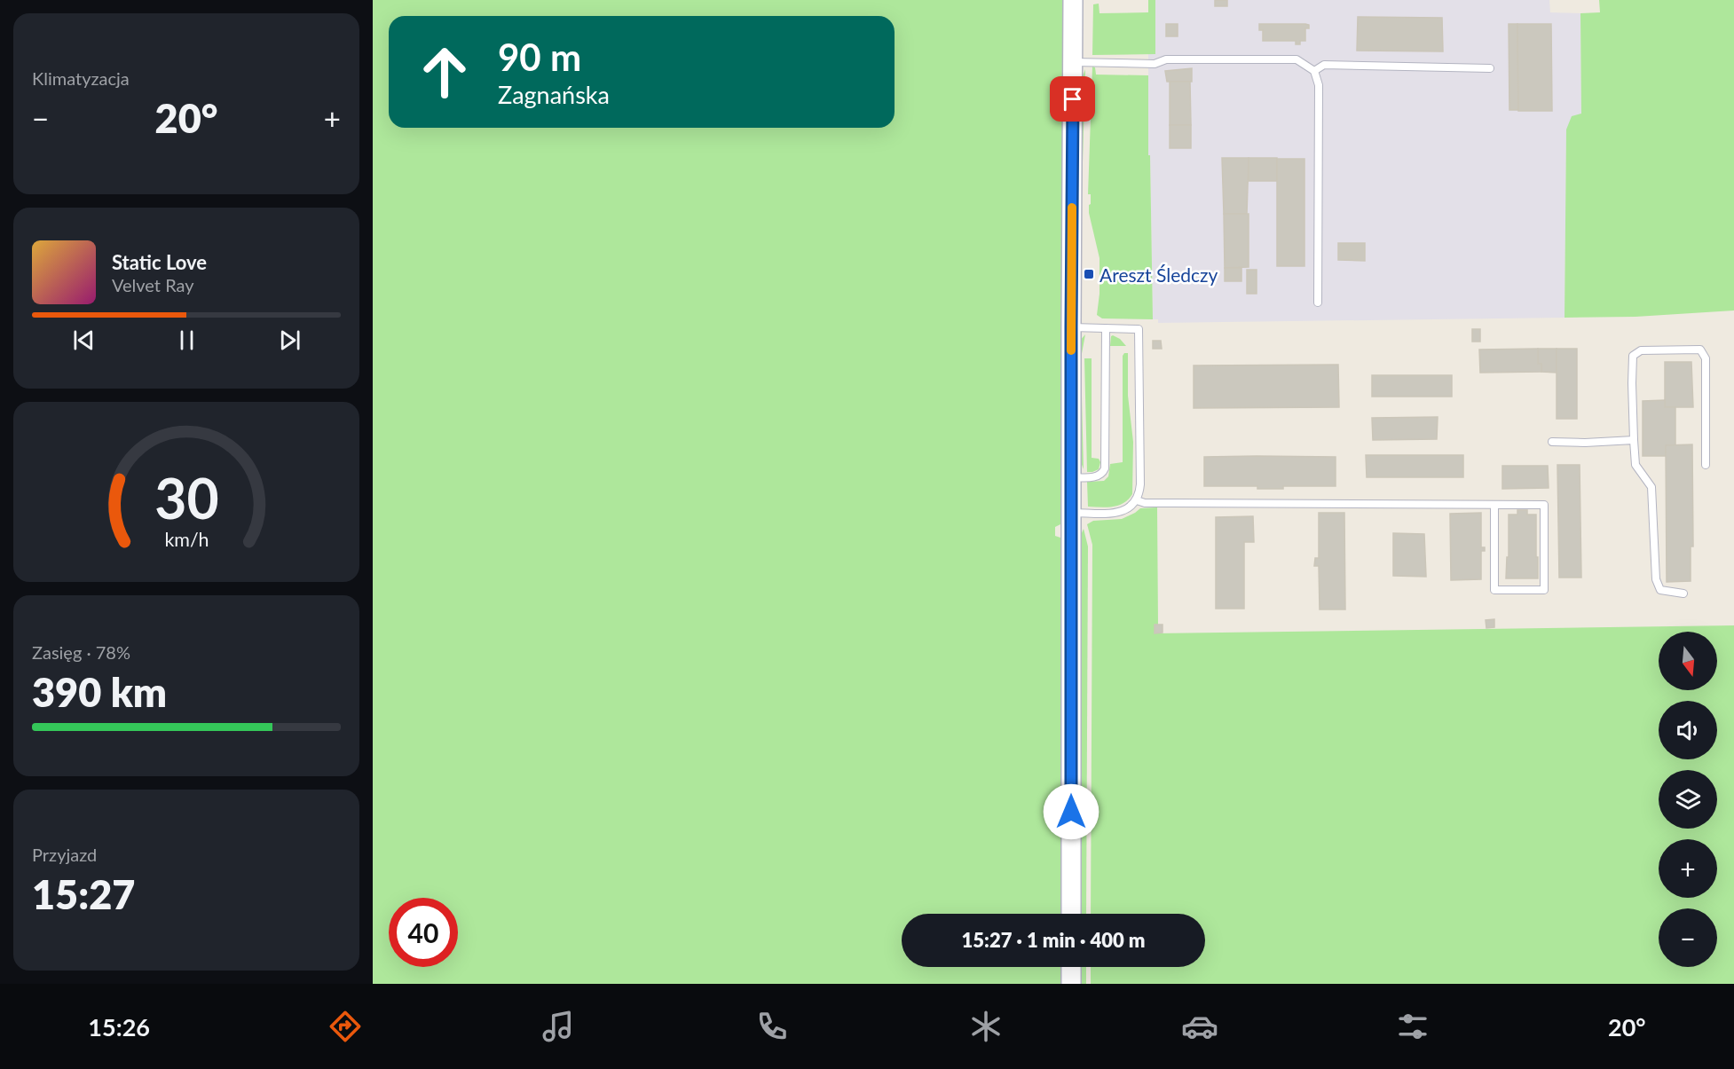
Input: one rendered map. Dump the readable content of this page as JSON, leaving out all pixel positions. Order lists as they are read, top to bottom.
{
  "places": {
    "transit": ["Areszt Śledczy"]
  },
  "north": "bottom",
  "page": {
    "tile": [
      "Klimatyzacja",
      ["Zasięg · 78%", "390 km"],
      ["Przyjazd", "15:27"]
    ],
    "turn": ["90 m", "Zagnańska"],
    "heat": ["−", "20°", "+"],
    "song": ["Static Love", "Velvet Ray"],
    "map_buttons": ["+", "−"],
    "limit": "40",
    "trip": "15:27 · 1 min · 400 m",
    "tabs": ["15:26", "20°"],
    "gauge": ["30", "km/h"]
  }
}
